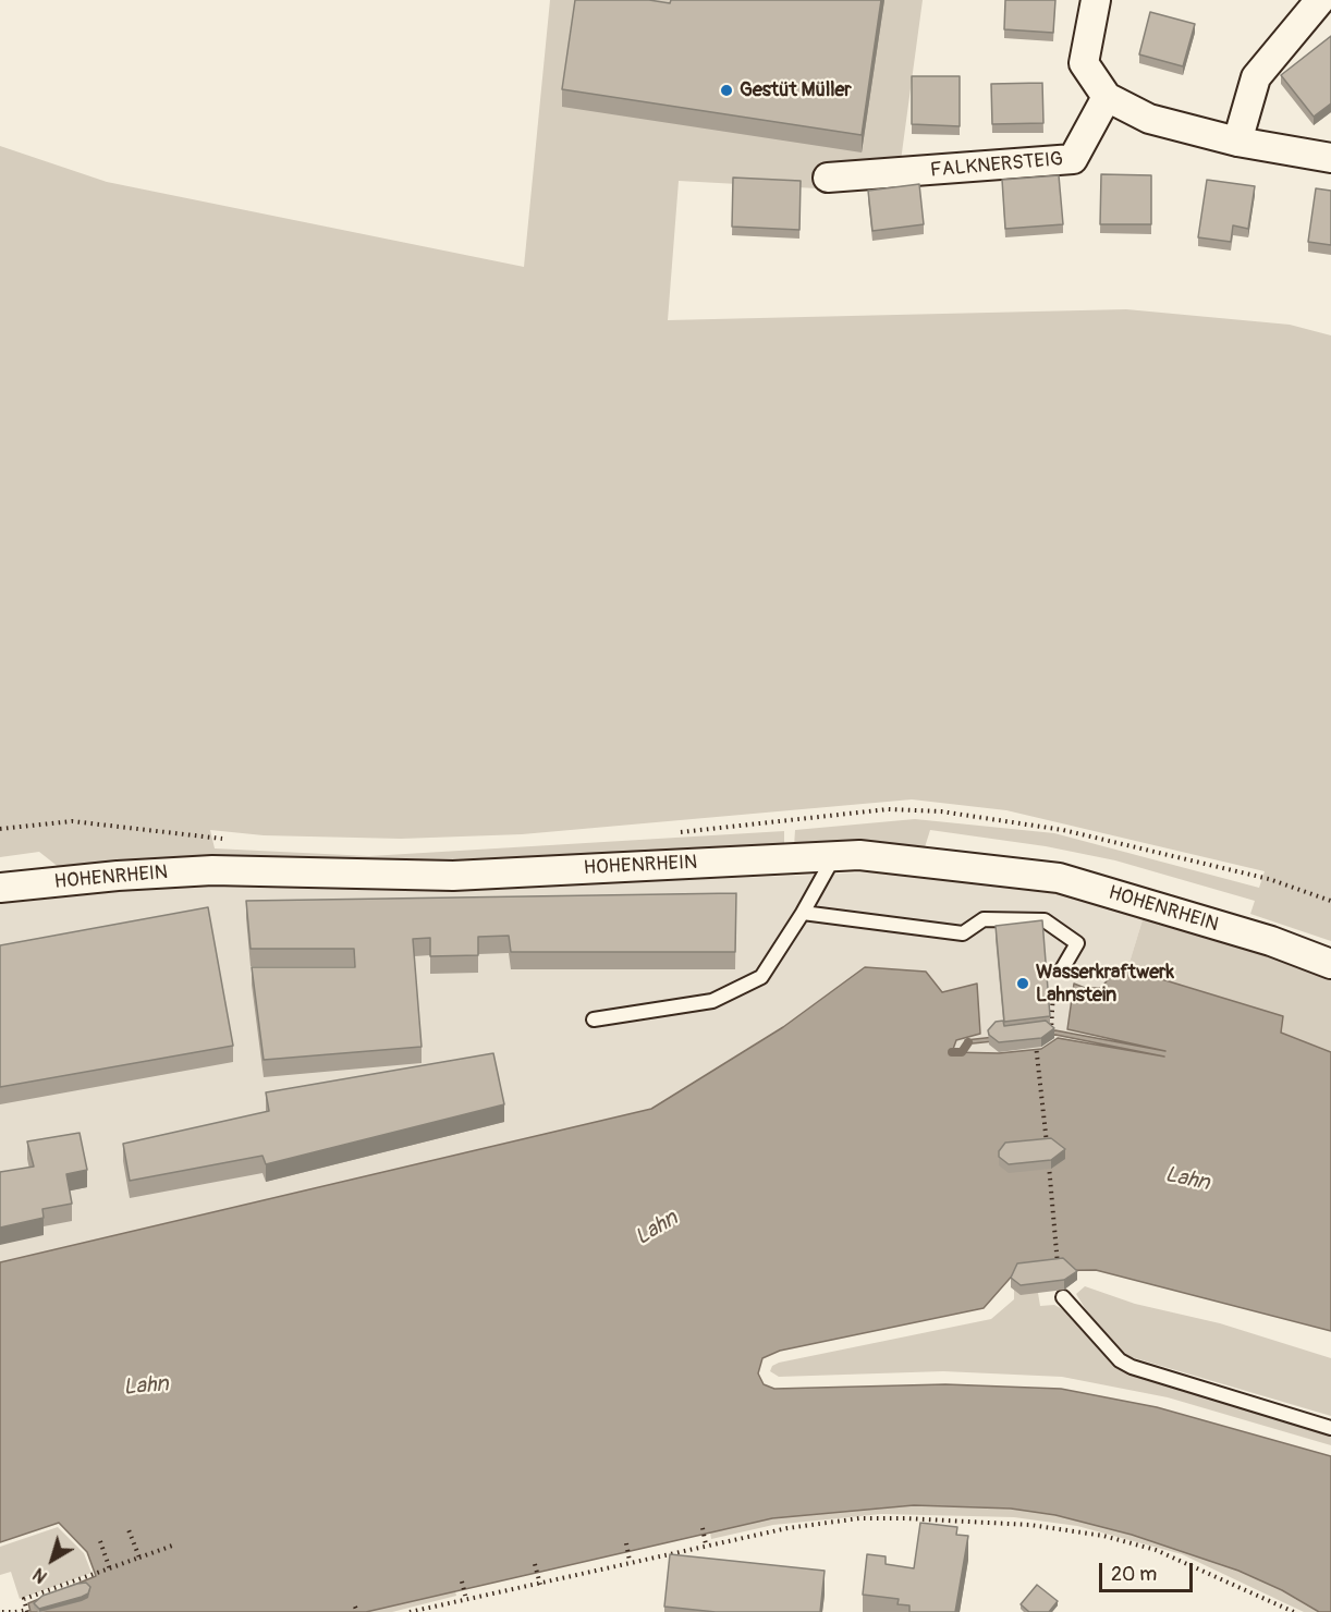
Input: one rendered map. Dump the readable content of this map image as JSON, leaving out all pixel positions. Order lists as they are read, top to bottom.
{
  "streets": {
    "street": ["FALKNERSTEIG", "HOHENRHEIN"]
  },
  "water": ["Lahn"],
  "places": ["Gestüt Müller", "Wasserkraftwerk Lahnstein"],
  "scale_bar": "20 m",
  "north": "bottom left"
}
